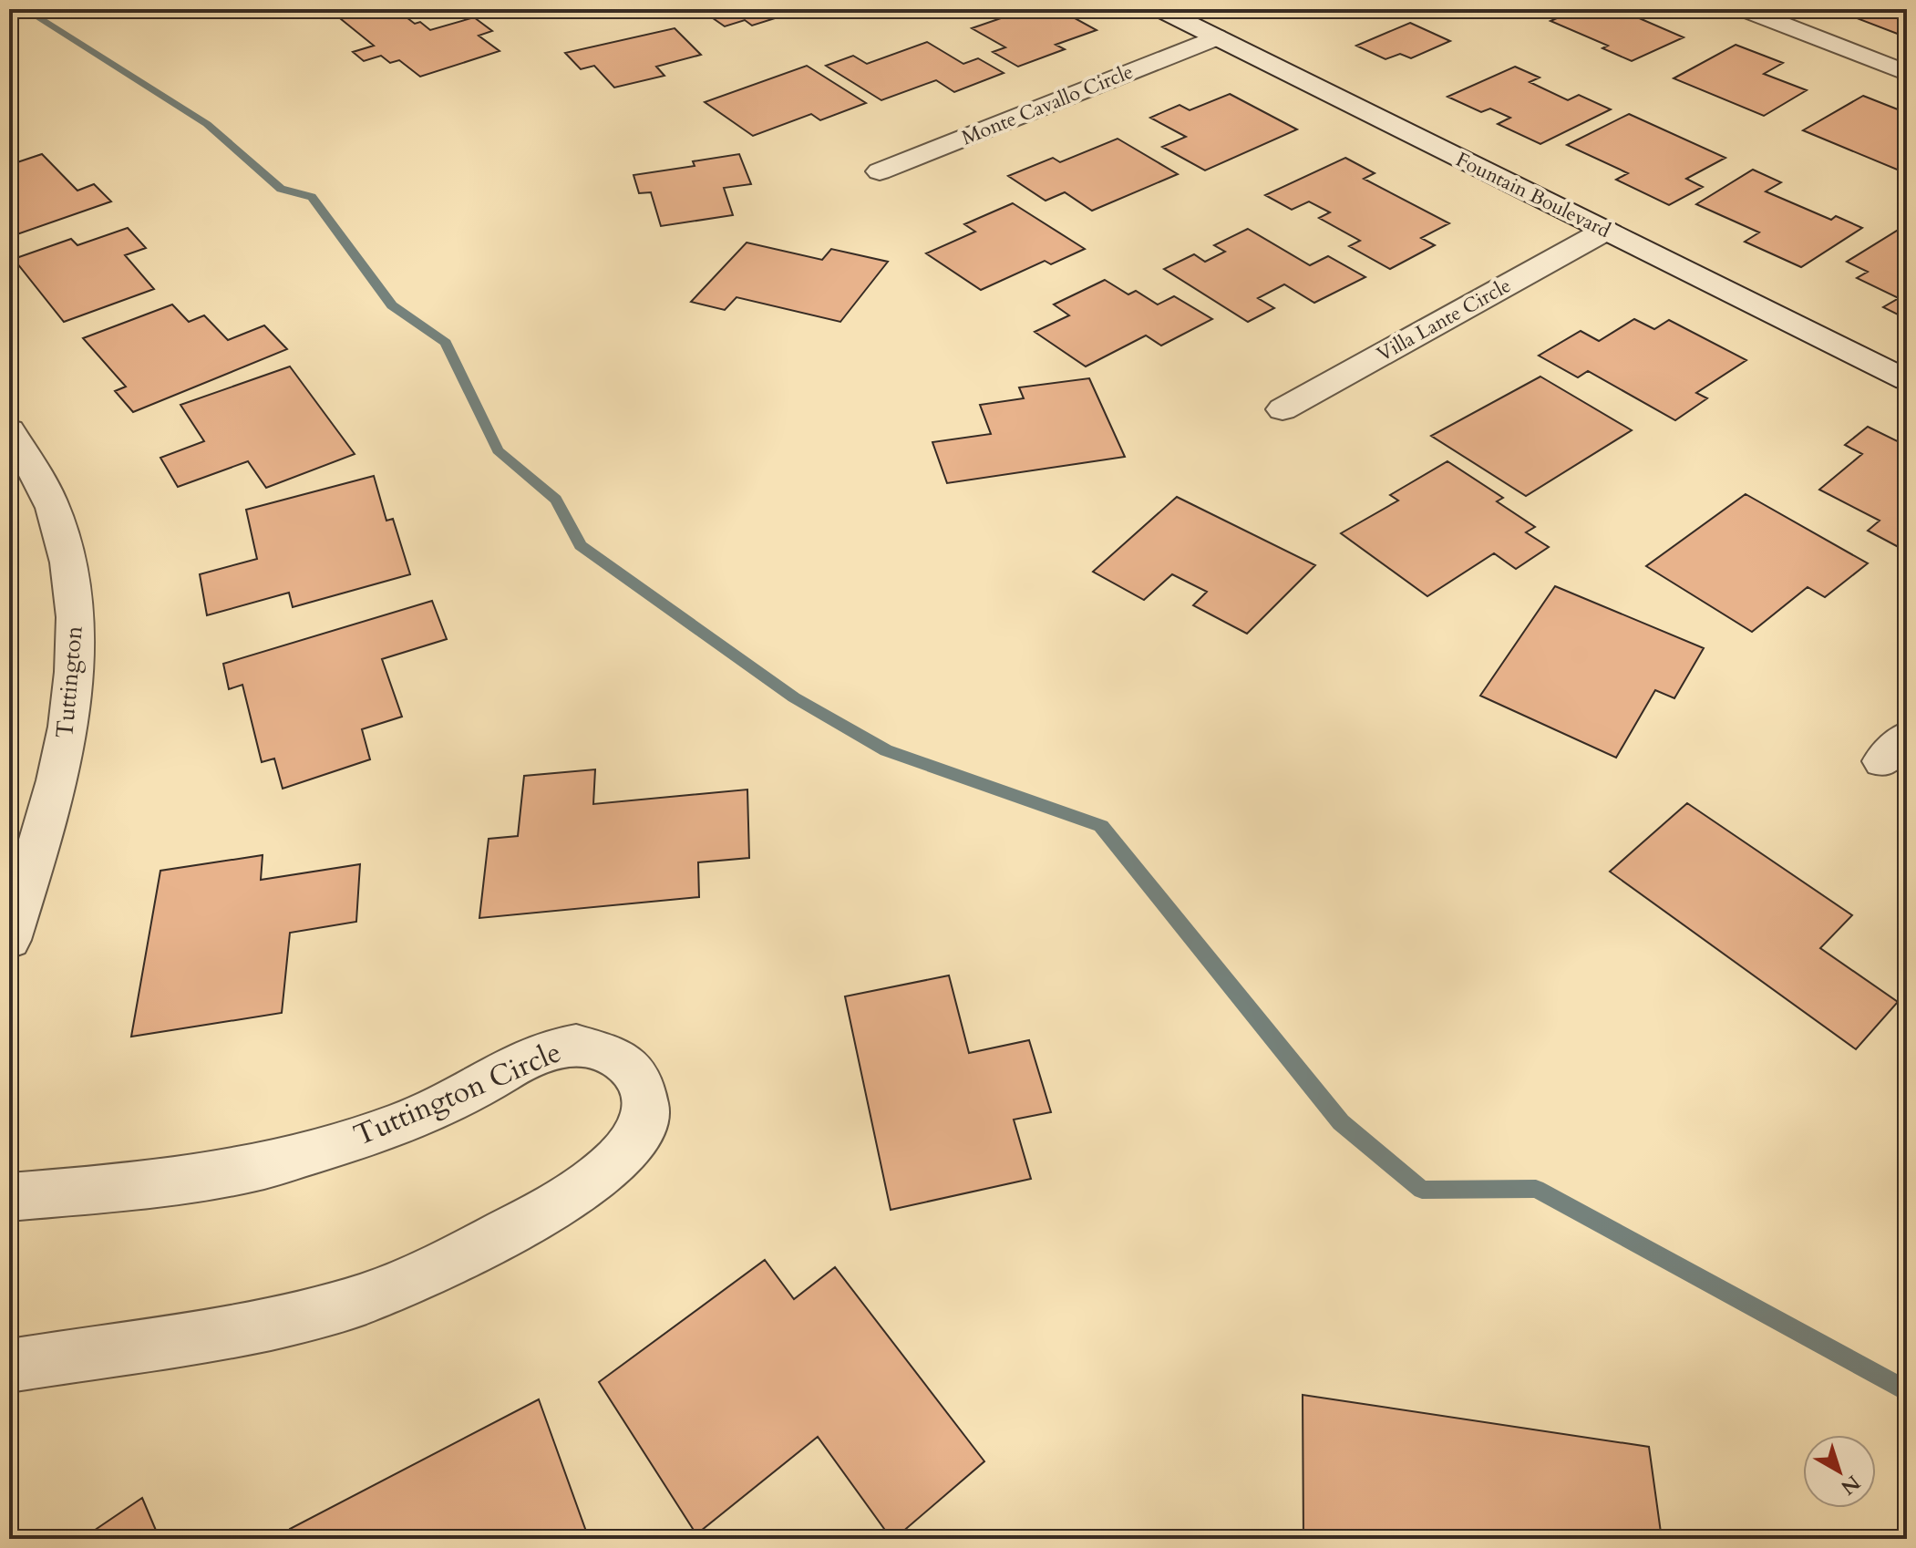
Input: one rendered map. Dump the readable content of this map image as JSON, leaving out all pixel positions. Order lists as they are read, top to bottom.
{
  "streets": {
    "street": [
      "Monte Cavallo Circle",
      "Fountain Boulevard",
      "Villa Lante Circle",
      "Tuttington",
      "Tuttington Circle"
    ]
  },
  "crossings": [
    ["Monte Cavallo Circle", "Fountain Boulevard"],
    ["Fountain Boulevard", "Villa Lante Circle"]
  ],
  "north": "bottom right"
}
